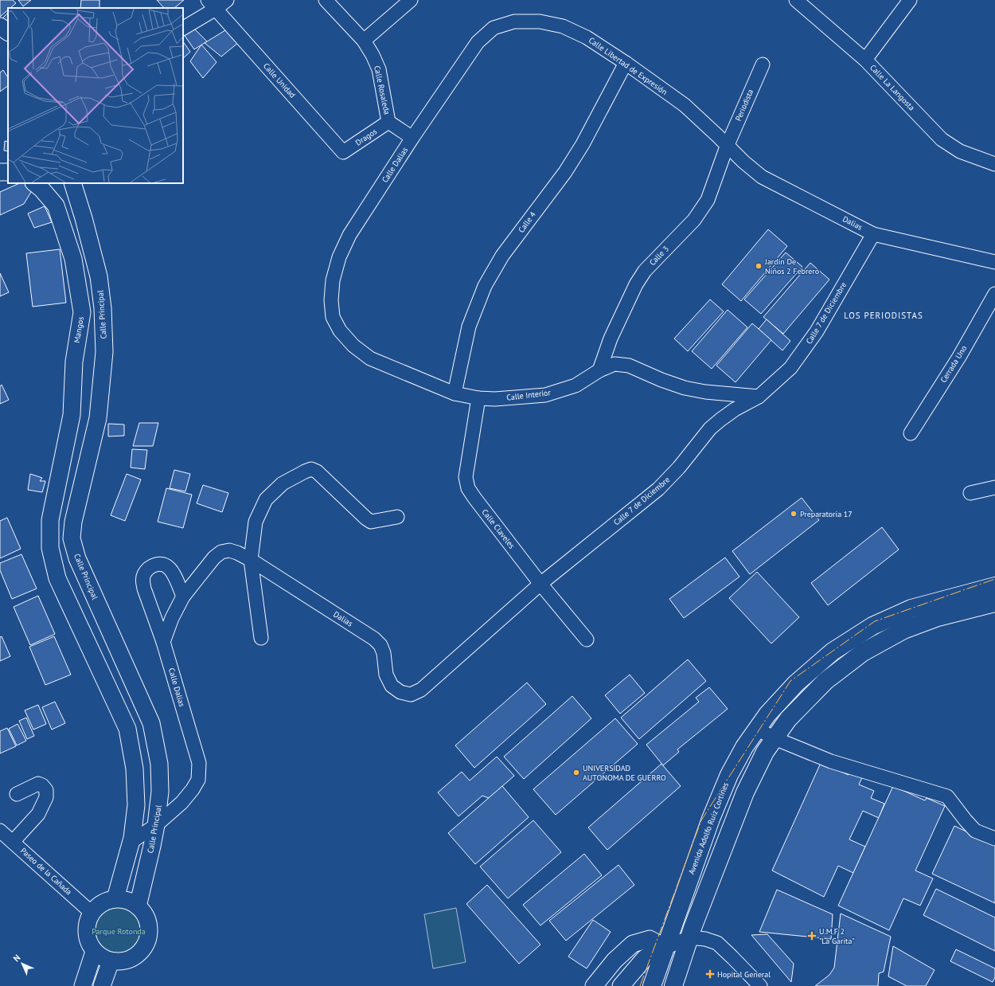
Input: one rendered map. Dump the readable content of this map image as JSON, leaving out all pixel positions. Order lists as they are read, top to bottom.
{
  "streets": {
    "main road": ["Avenida Adolfo Ruiz Cortines"],
    "street": [
      "Calle Libertad de Expresión",
      "Calle Unidad",
      "Calle La Langosta",
      "Calle Rosaleda",
      "Periodista",
      "Dragos",
      "Calle Dalias",
      "Calle 4",
      "Dalias",
      "Calle 3",
      "Calle 7 de Diciembre",
      "Calle Principal",
      "Mangos",
      "Cerrada Uno",
      "Calle Interior",
      "Calle Claveles",
      "Paseo de la Cañada"
    ]
  },
  "crossings": [
    ["Calle Libertad de Expresión", "Periodista"],
    ["Calle Libertad de Expresión", "Calle Dalias"],
    ["Calle Libertad de Expresión", "Calle 4"],
    ["Calle Libertad de Expresión", "Dalias"],
    ["Calle Libertad de Expresión", "Calle 3"],
    ["Calle Unidad", "Dragos"],
    ["Calle Rosaleda", "Dragos"],
    ["Periodista", "Dalias"],
    ["Periodista", "Calle 3"],
    ["Calle Dalias", "Calle Principal"],
    ["Calle Dalias", "Calle Interior"],
    ["Calle 4", "Calle Interior"],
    ["Dalias", "Calle 3"],
    ["Dalias", "Calle 7 de Diciembre"],
    ["Calle 3", "Calle Interior"],
    ["Calle 7 de Diciembre", "Calle Interior"],
    ["Calle 7 de Diciembre", "Calle Claveles"],
    ["Calle Principal", "Paseo de la Cañada"],
    ["Calle Interior", "Calle Claveles"]
  ],
  "districts": ["LOS PERIODISTAS"],
  "parks": ["Parque Rotonda"],
  "places": {
    "other": ["Jardin De Niños 2 Febrero", "Preparatoria 17", "UNIVERSIDAD AUTONOMA DE GUERRO"],
    "health": ["U.M.F 2 \"La Garita\"", "Hopital General"]
  },
  "north": "top left"
}
